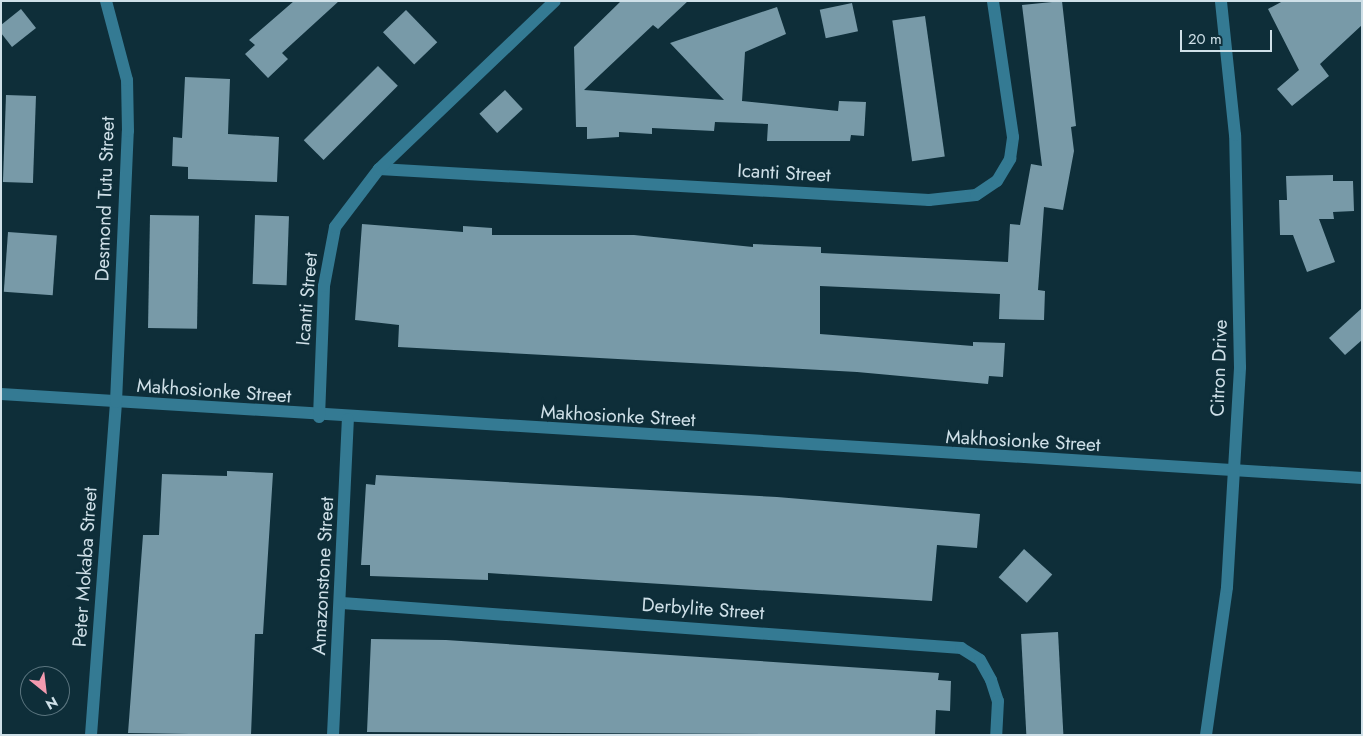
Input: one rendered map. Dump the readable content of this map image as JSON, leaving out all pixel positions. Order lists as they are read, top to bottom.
{
  "streets": {
    "street": [
      "Icanti Street",
      "Desmond Tutu Street",
      "Citron Drive",
      "Makhosionke Street",
      "Peter Mokaba Street",
      "Amazonstone Street",
      "Derbylite Street"
    ]
  },
  "crossings": [
    ["Icanti Street", "Makhosionke Street"],
    ["Desmond Tutu Street", "Makhosionke Street"],
    ["Desmond Tutu Street", "Peter Mokaba Street"],
    ["Citron Drive", "Makhosionke Street"],
    ["Makhosionke Street", "Peter Mokaba Street"],
    ["Makhosionke Street", "Amazonstone Street"],
    ["Amazonstone Street", "Derbylite Street"]
  ],
  "scale_bar": "20 m",
  "north": "bottom right"
}
